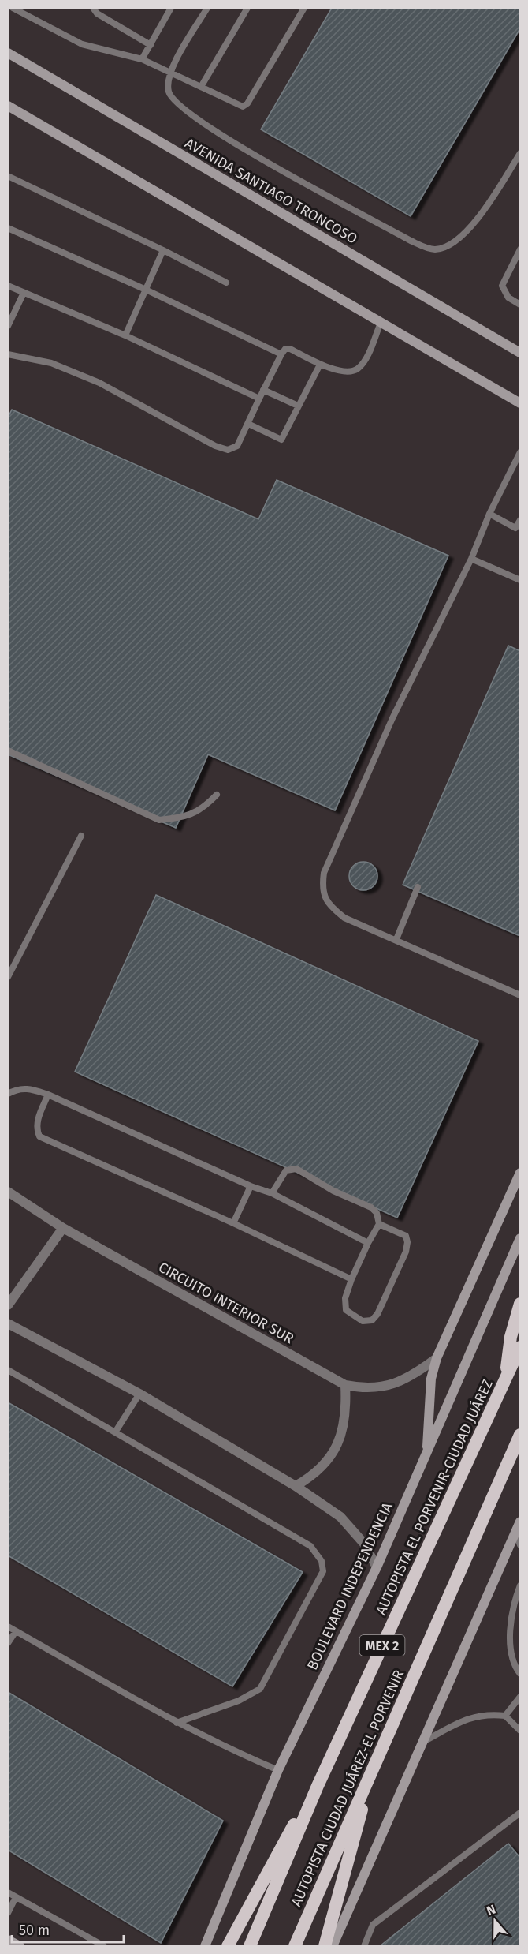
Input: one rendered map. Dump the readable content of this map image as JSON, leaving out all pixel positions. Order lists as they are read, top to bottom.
{
  "streets": {
    "highway": ["AUTOPISTA EL PORVENIR-CIUDAD JUÁREZ", "MEX 2", "AUTOPISTA CIUDAD JUÁREZ-EL PORVENIR"],
    "main road": ["AVENIDA SANTIAGO TRONCOSO", "BOULEVARD INDEPENDENCIA"],
    "street": ["CIRCUITO INTERIOR SUR"]
  },
  "scale_bar": "50 m",
  "north": "top"
}
